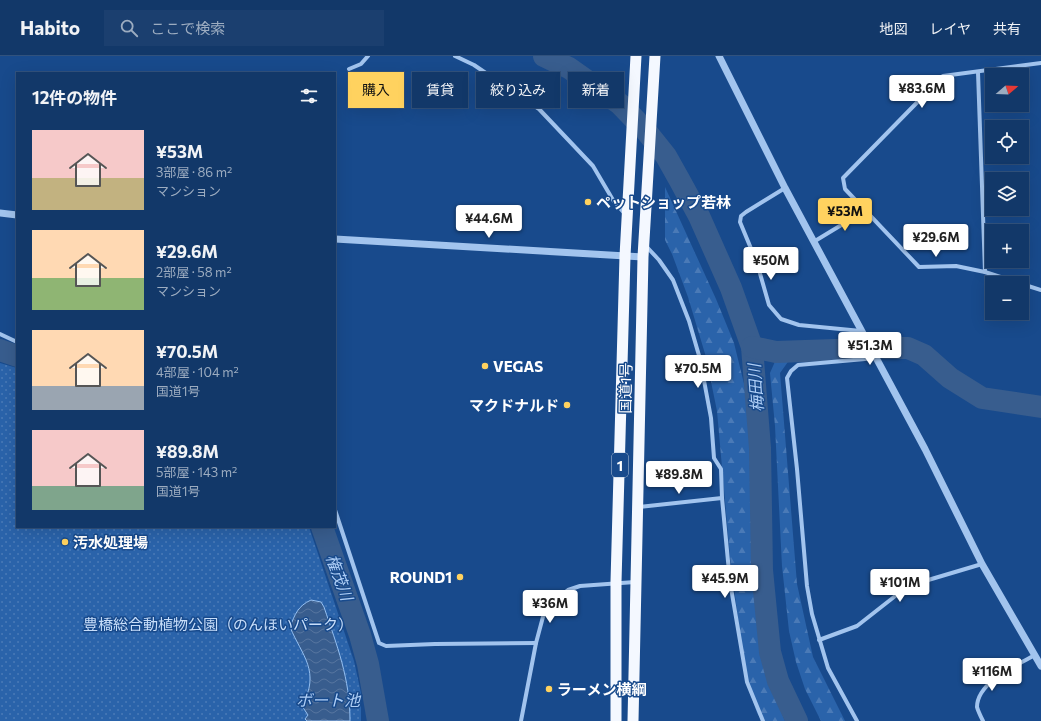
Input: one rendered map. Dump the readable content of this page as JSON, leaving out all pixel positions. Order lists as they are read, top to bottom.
{
  "streets": {
    "highway": ["国道1号", "1"]
  },
  "water": ["梅田川", "権茂川", "ボート池"],
  "parks": ["豊橋総合動植物公園（のんほいパーク）"],
  "places": [
    "ペットショップ若林",
    "VEGAS",
    "マクドナルド",
    "汚水処理場",
    "ROUND1",
    "ラーメン横綱"
  ],
  "north": "right",
  "page": {
    "header": "Habito",
    "search": "ここで検索",
    "nav": ["地図", "レイヤ", "共有"],
    "map_buttons": ["+", "−"],
    "chip": [
      "購入",
      "賃貸",
      "絞り込み",
      "新着"
    ],
    "heading": "12件の物件",
    "price": [
      "¥83.6M",
      "¥53M",
      "¥44.6M",
      "¥29.6M",
      "¥50M",
      "¥51.3M",
      "¥70.5M",
      "¥89.8M",
      "¥45.9M",
      "¥101M",
      "¥36M",
      "¥116M"
    ],
    "list": [
      {
        "name": "¥53M",
        "note": "3部屋 · 86 m² · マンション"
      },
      {
        "name": "¥29.6M",
        "note": "2部屋 · 58 m² · マンション"
      },
      {
        "name": "¥70.5M",
        "note": "4部屋 · 104 m² · 国道1号"
      },
      {
        "name": "¥89.8M",
        "note": "5部屋 · 143 m² · 国道1号"
      }
    ]
  }
}
